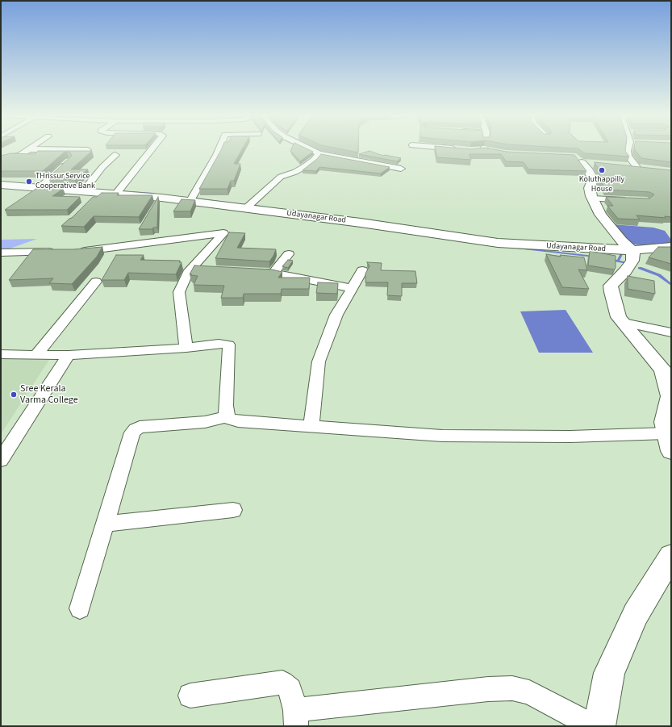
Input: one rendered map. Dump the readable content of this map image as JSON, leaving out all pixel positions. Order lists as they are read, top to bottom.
{
  "streets": {
    "street": ["Udayanagar Road"]
  },
  "places": ["Koluthappilly House", "THrissur Service Cooperative Bank", "Sree Kerala Varma College"]
}
